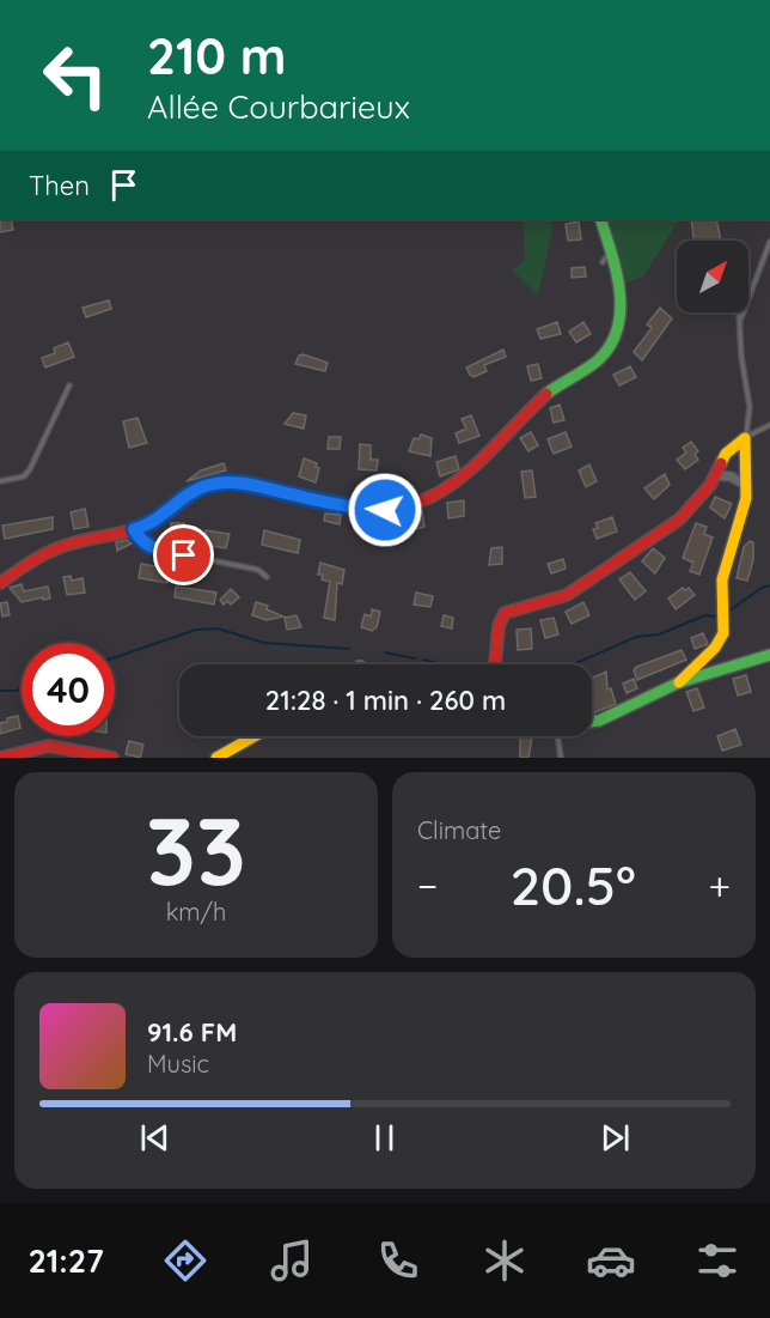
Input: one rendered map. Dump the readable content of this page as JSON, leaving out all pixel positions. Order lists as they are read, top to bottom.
{
  "north": "top right",
  "page": {
    "turn": ["210 m", "Allée Courbarieux"],
    "then": "Then",
    "limit": "40",
    "trip": "21:28 · 1 min · 260 m",
    "tile": [
      ["33", "km/h"],
      "Climate"
    ],
    "heat": ["−", "20.5°", "+"],
    "song": ["91.6 FM", "Music"],
    "tabs": "21:27"
  }
}
